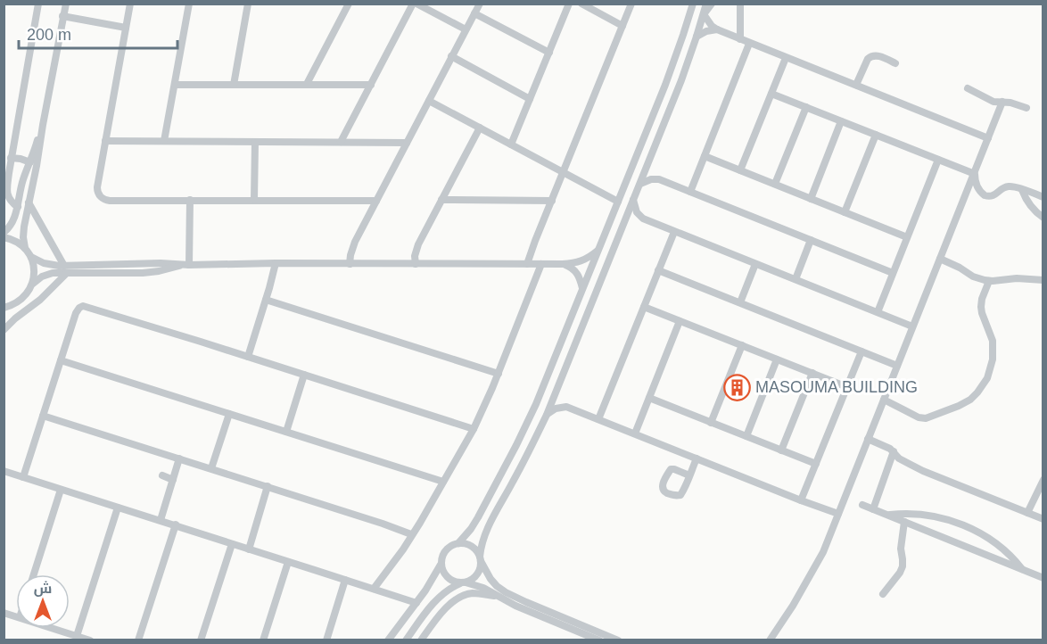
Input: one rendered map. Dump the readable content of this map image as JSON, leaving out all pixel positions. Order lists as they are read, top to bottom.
{
  "places": {
    "building": ["MASOUMA BUILDING"]
  },
  "scale_bar": "200 m",
  "north": "top"
}
